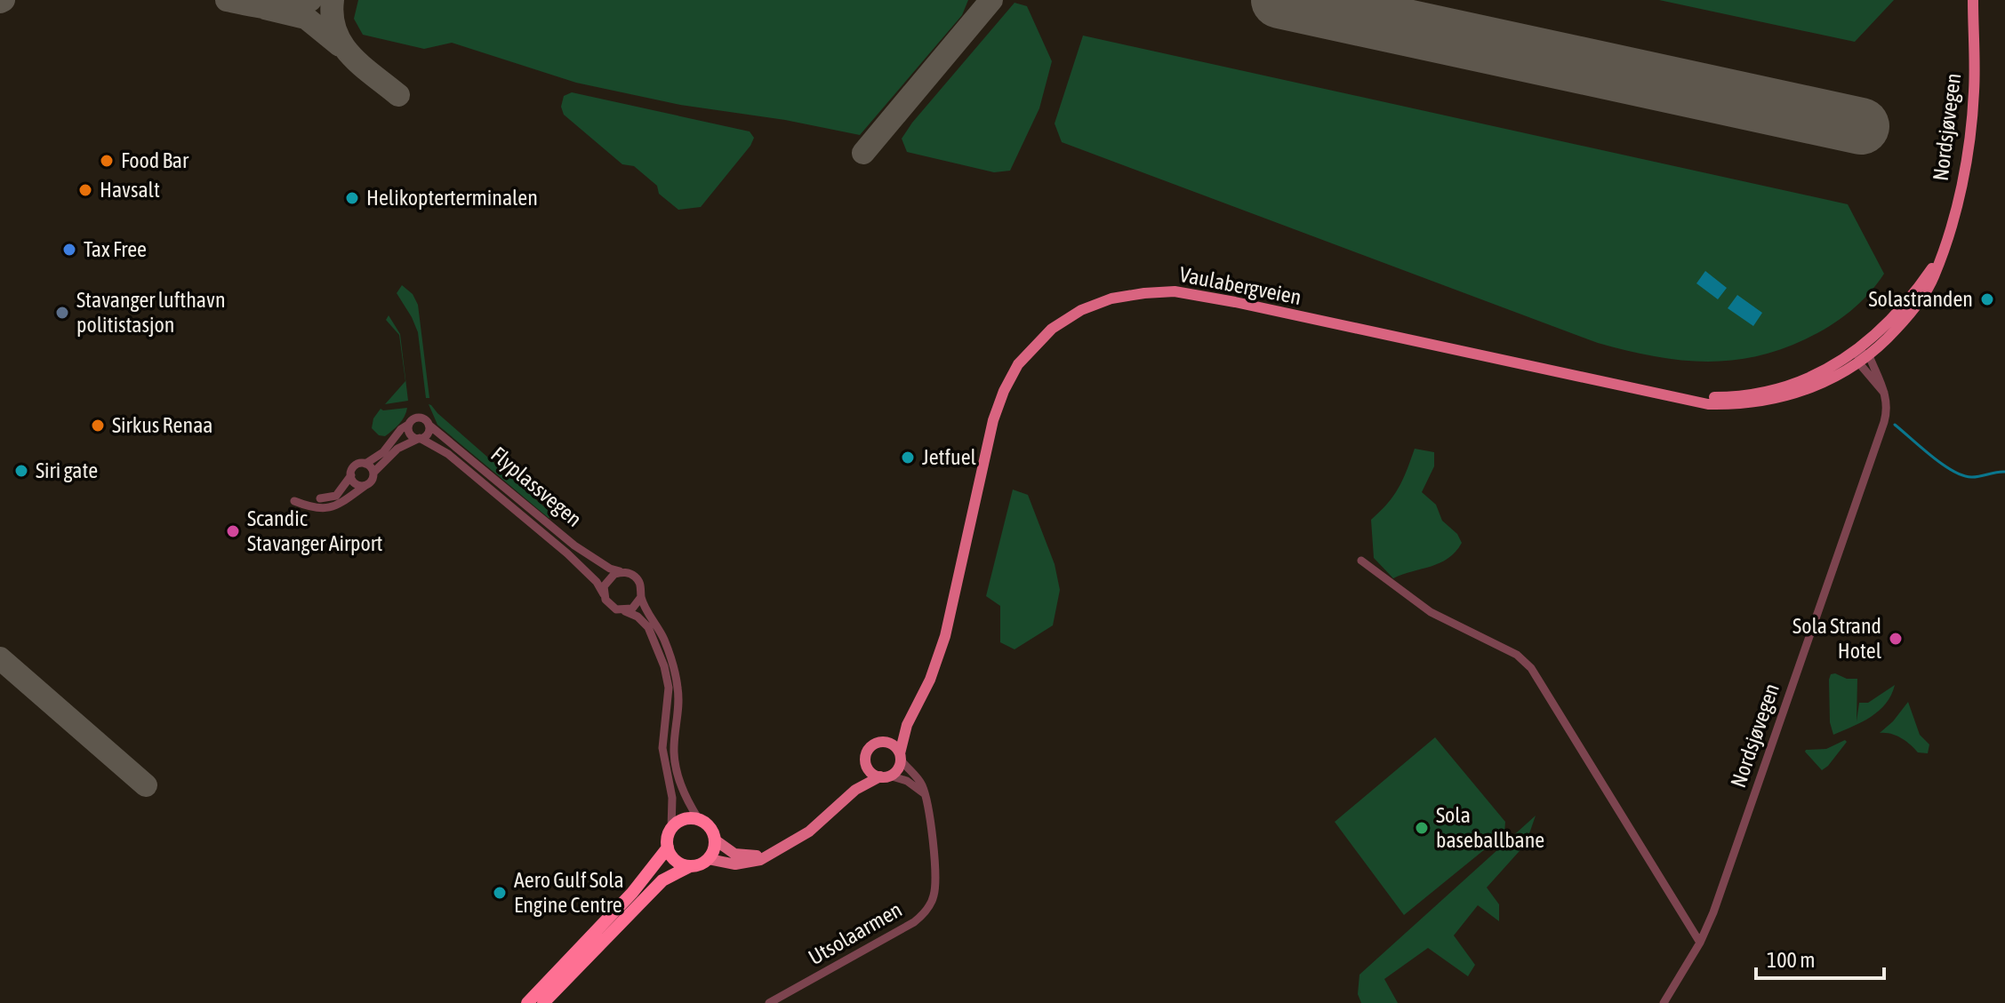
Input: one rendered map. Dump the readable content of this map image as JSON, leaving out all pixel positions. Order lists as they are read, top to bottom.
{
  "streets": {
    "main road": ["Nordsjøvegen", "Vaulabergveien"],
    "street": ["Flyplassvegen", "Utsolaarmen"]
  },
  "crossings": [
    ["Nordsjøvegen", "Vaulabergveien"],
    ["Vaulabergveien", "Utsolaarmen"]
  ],
  "places": [
    "Food Bar",
    "Havsalt",
    "Helikopterterminalen",
    "Tax Free",
    "Solastranden",
    "Stavanger lufthavn politistasjon",
    "Sirkus Renaa",
    "Jetfuel",
    "Siri gate",
    "Scandic Stavanger Airport",
    "Sola Strand Hotel",
    "Sola baseballbane",
    "Aero Gulf Sola Engine Centre"
  ],
  "scale_bar": "100 m"
}
